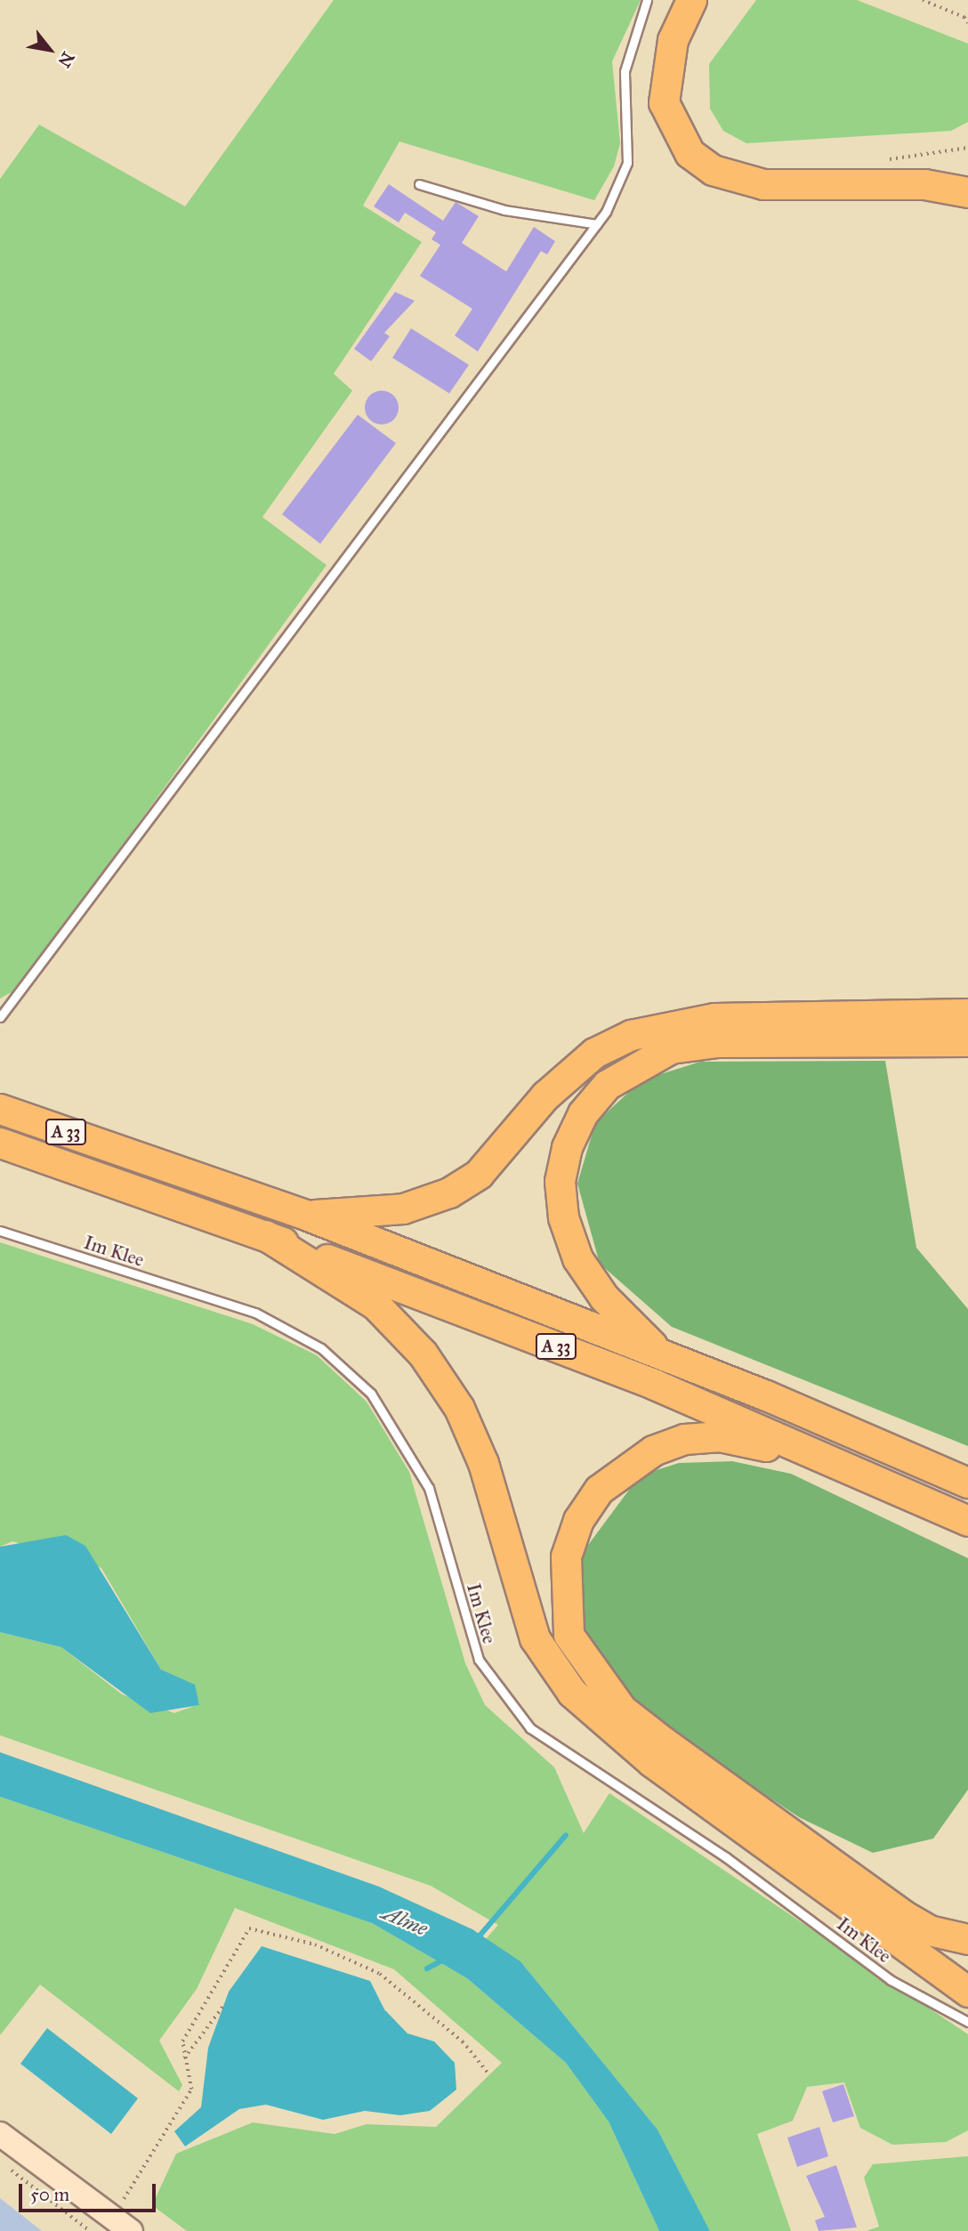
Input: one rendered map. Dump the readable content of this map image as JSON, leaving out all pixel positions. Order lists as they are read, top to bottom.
{
  "streets": {
    "highway": ["A 33"],
    "lane": ["Im Klee"]
  },
  "water": ["Alme"],
  "scale_bar": "50 m",
  "north": "bottom right"
}
